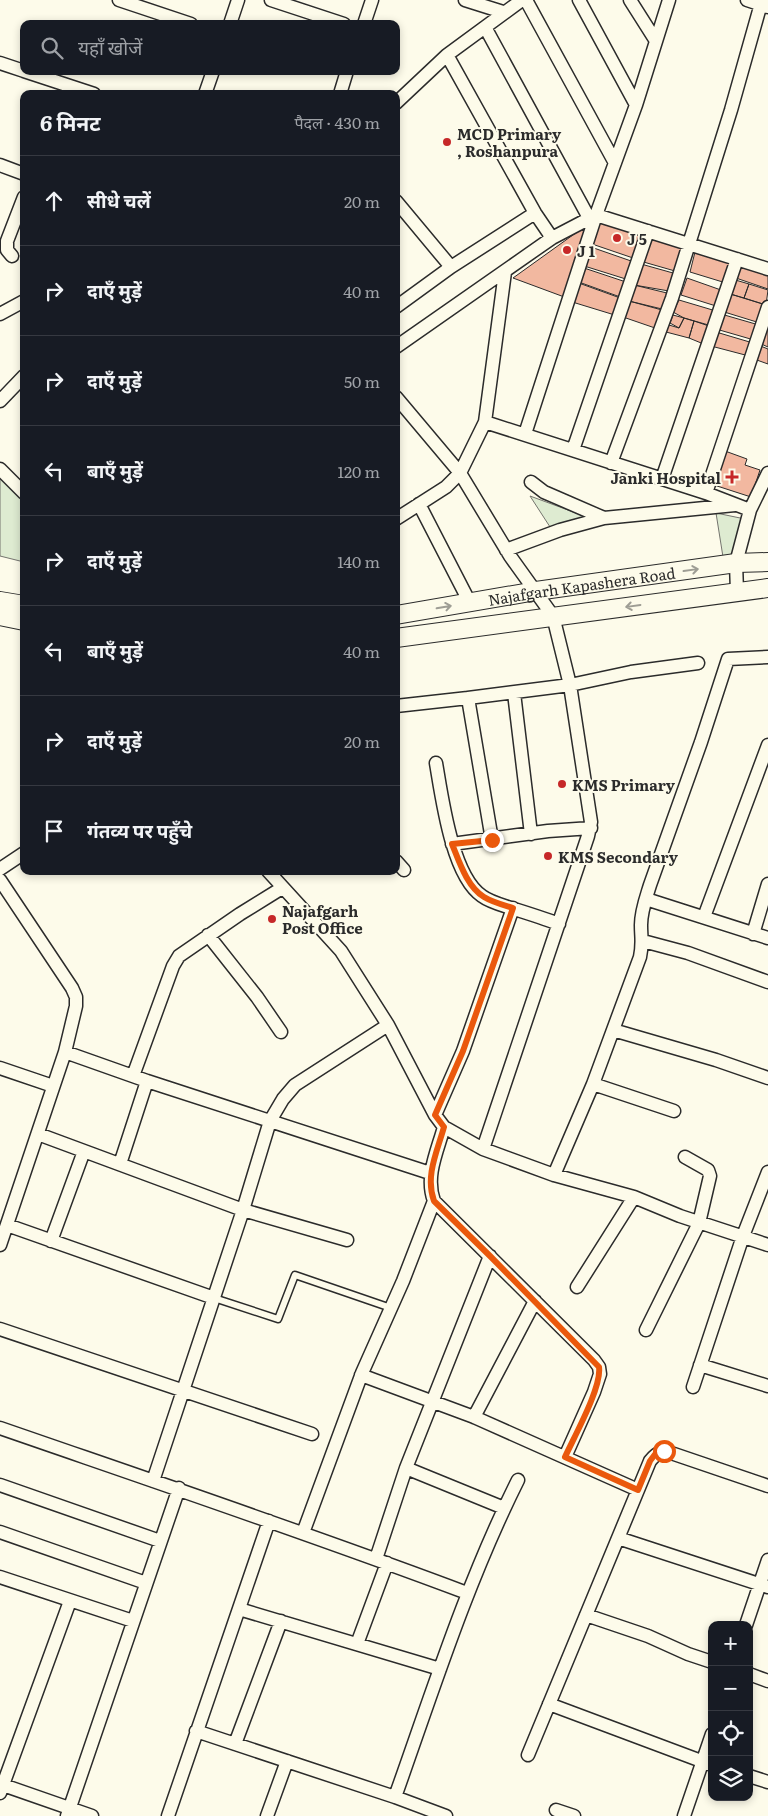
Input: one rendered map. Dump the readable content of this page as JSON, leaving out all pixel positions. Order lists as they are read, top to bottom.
{
  "streets": {
    "main road": ["Najafgarh Kapashera Road"]
  },
  "places": {
    "other": [
      "MCD Primary , Roshanpura",
      "J 5",
      "J 1",
      "KMS Primary",
      "KMS Secondary",
      "Najafgarh Post Office"
    ],
    "health": ["Janki Hospital"]
  },
  "page": {
    "search": "यहाँ खोजें",
    "heading": ["6 मिनट", "पैदल · 430 m"],
    "list": [
      ["सीधे चलें", "20 m"],
      ["दाएँ मुड़ें", "40 m"],
      ["दाएँ मुड़ें", "50 m"],
      ["बाएँ मुड़ें", "120 m"],
      ["दाएँ मुड़ें", "140 m"],
      ["बाएँ मुड़ें", "40 m"],
      ["दाएँ मुड़ें", "20 m"],
      "गंतव्य पर पहुँचे"
    ],
    "map_buttons": ["+", "−"]
  }
}
